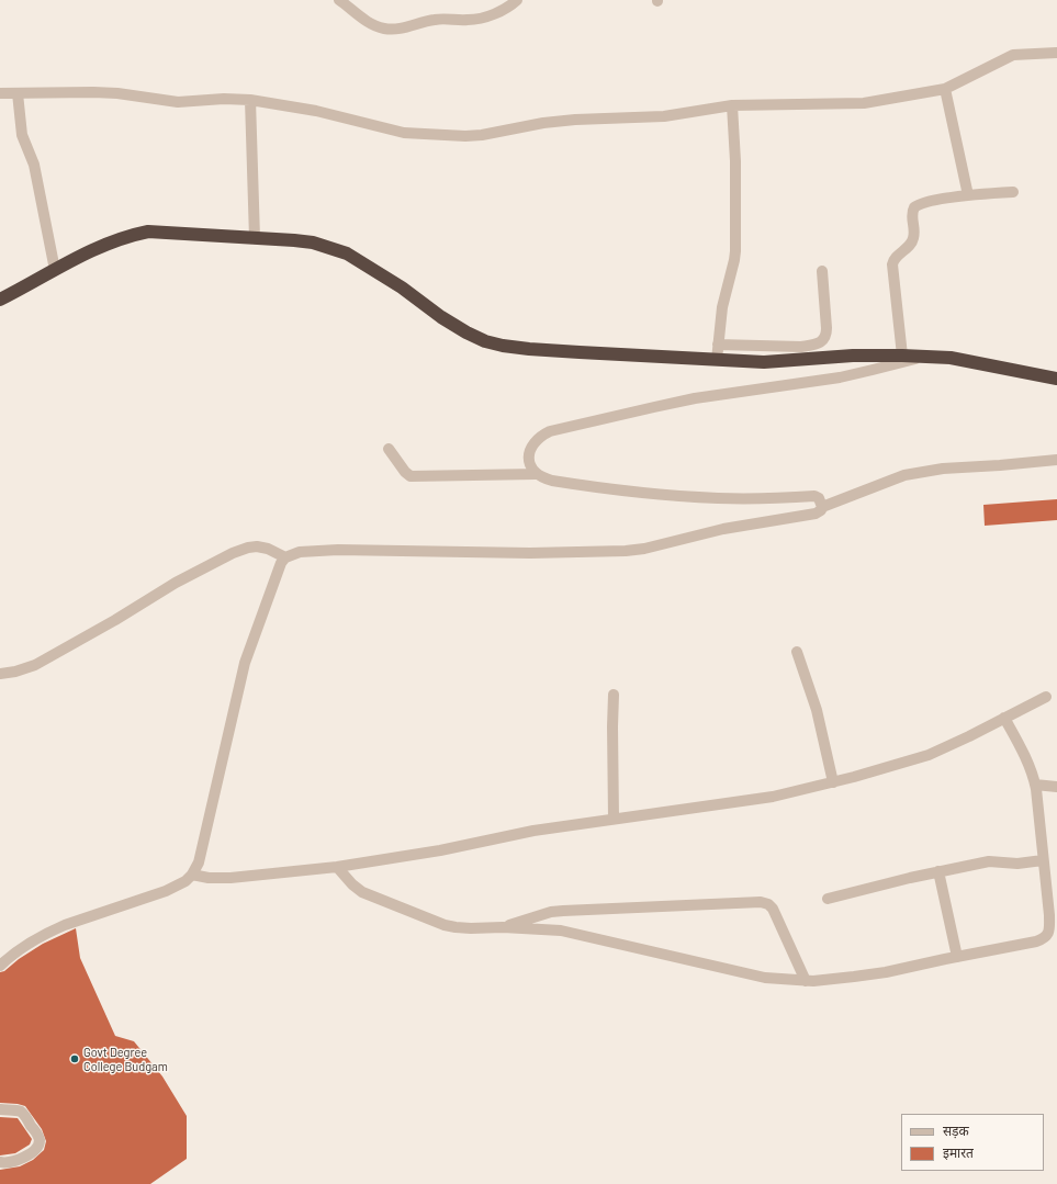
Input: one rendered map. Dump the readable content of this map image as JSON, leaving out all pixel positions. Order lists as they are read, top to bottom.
{
  "places": ["Govt Degree College Budgam"],
  "legend": ["सड़क", "इमारत"]
}
